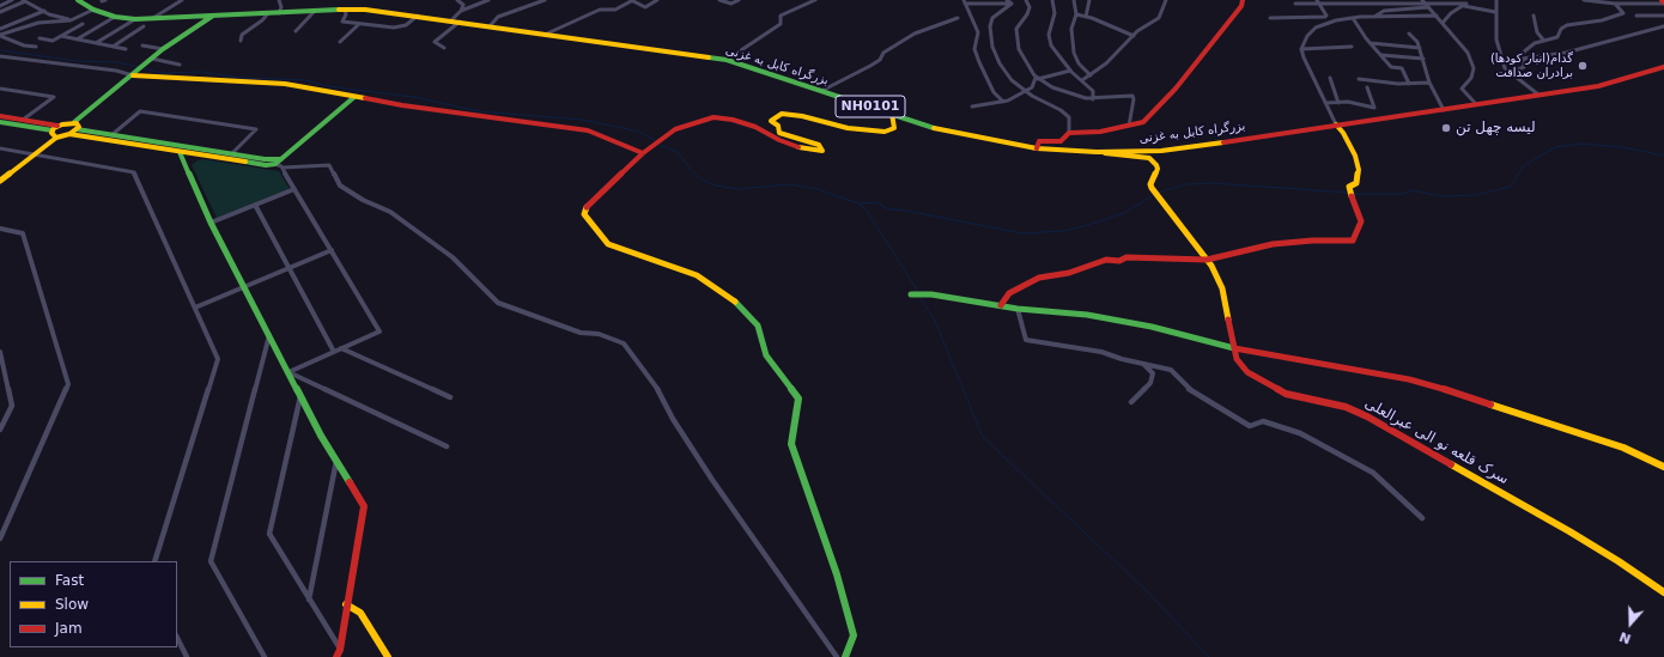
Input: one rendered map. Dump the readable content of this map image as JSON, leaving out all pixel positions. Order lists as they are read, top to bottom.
{
  "streets": {
    "main road": ["بزرگراه کابل به غزنی", "NH0101", "سرک قلعه نو الی عبرالعلی"]
  },
  "crossings": [
    ["بزرگراه کابل به غزنی", "سرک قلعه نو الی عبرالعلی"]
  ],
  "places": ["(انبار کودها)گدام برادران صداقت", "لیسه چهل تن"],
  "legend": ["Fast", "Slow", "Jam"],
  "north": "bottom"
}
